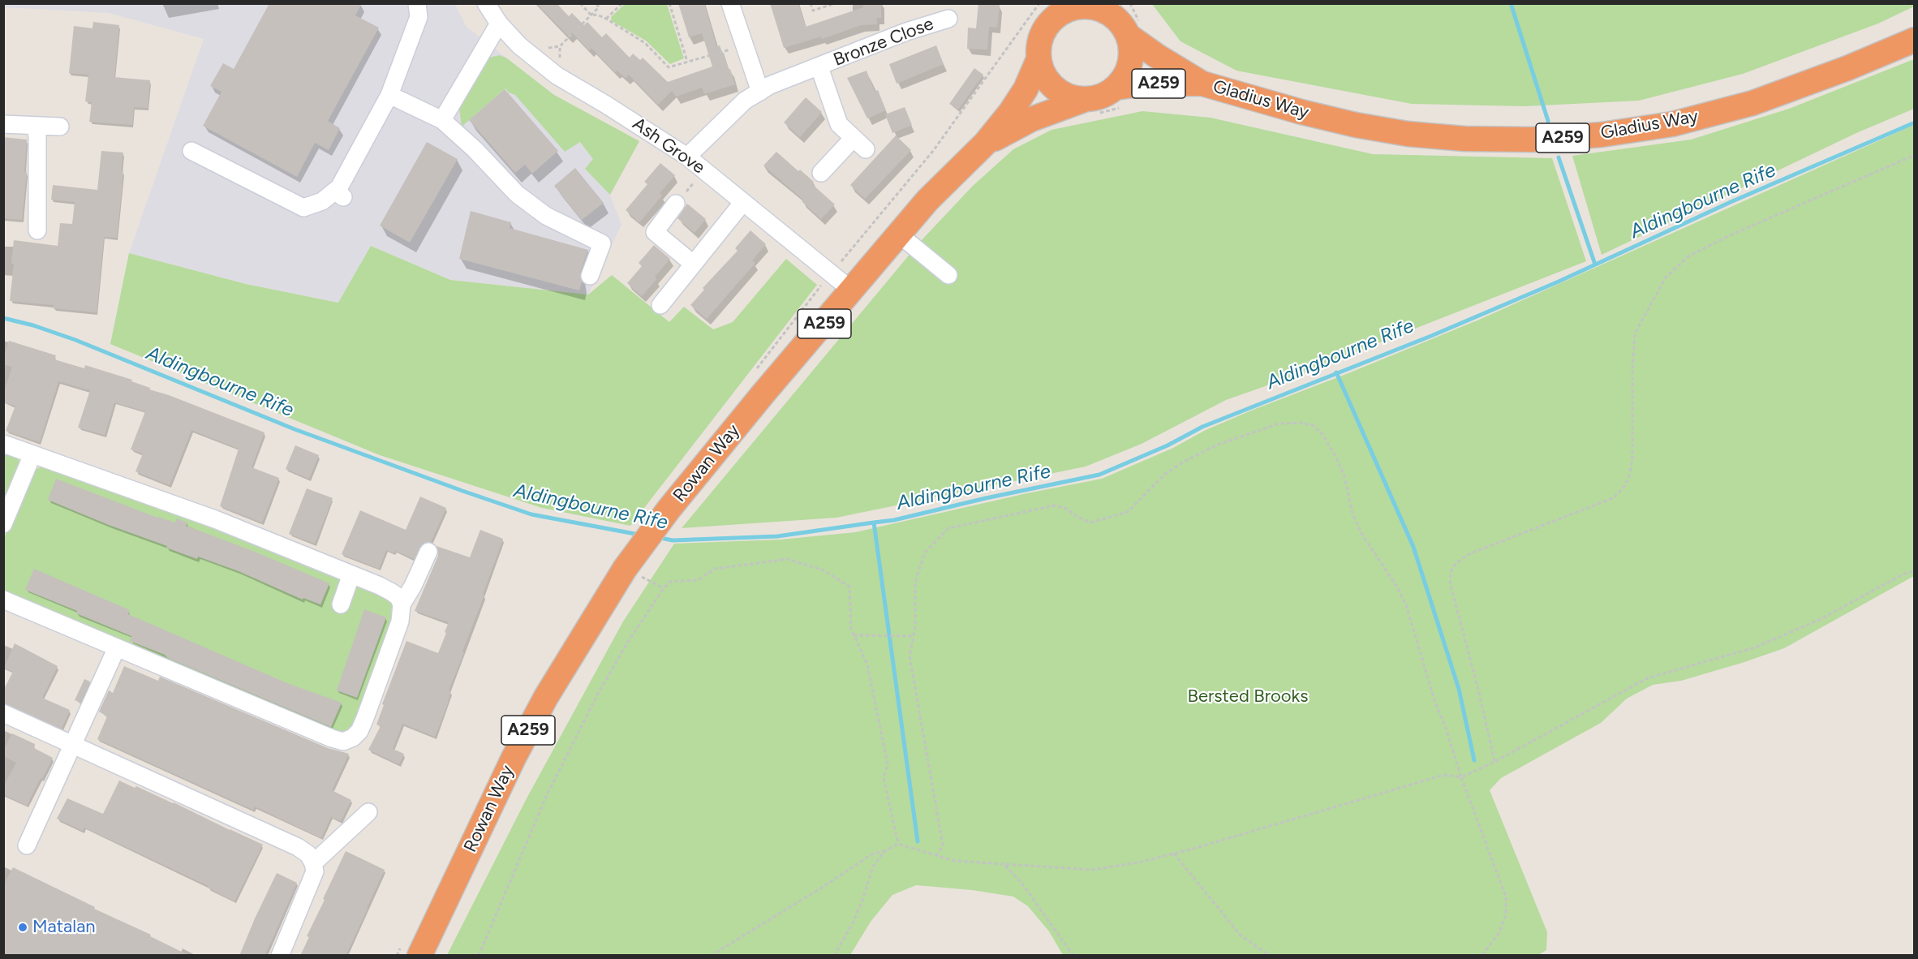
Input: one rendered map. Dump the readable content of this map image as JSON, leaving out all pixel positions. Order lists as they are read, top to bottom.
{
  "streets": {
    "highway": ["A259", "Gladius Way", "Rowan Way"],
    "street": ["Bronze Close", "Ash Grove"]
  },
  "crossings": [
    ["Bronze Close", "Ash Grove"],
    ["Gladius Way", "Rowan Way"],
    ["Ash Grove", "Rowan Way"]
  ],
  "water": ["Aldingbourne Rife"],
  "parks": ["Bersted Brooks"],
  "places": ["Matalan"]
}
